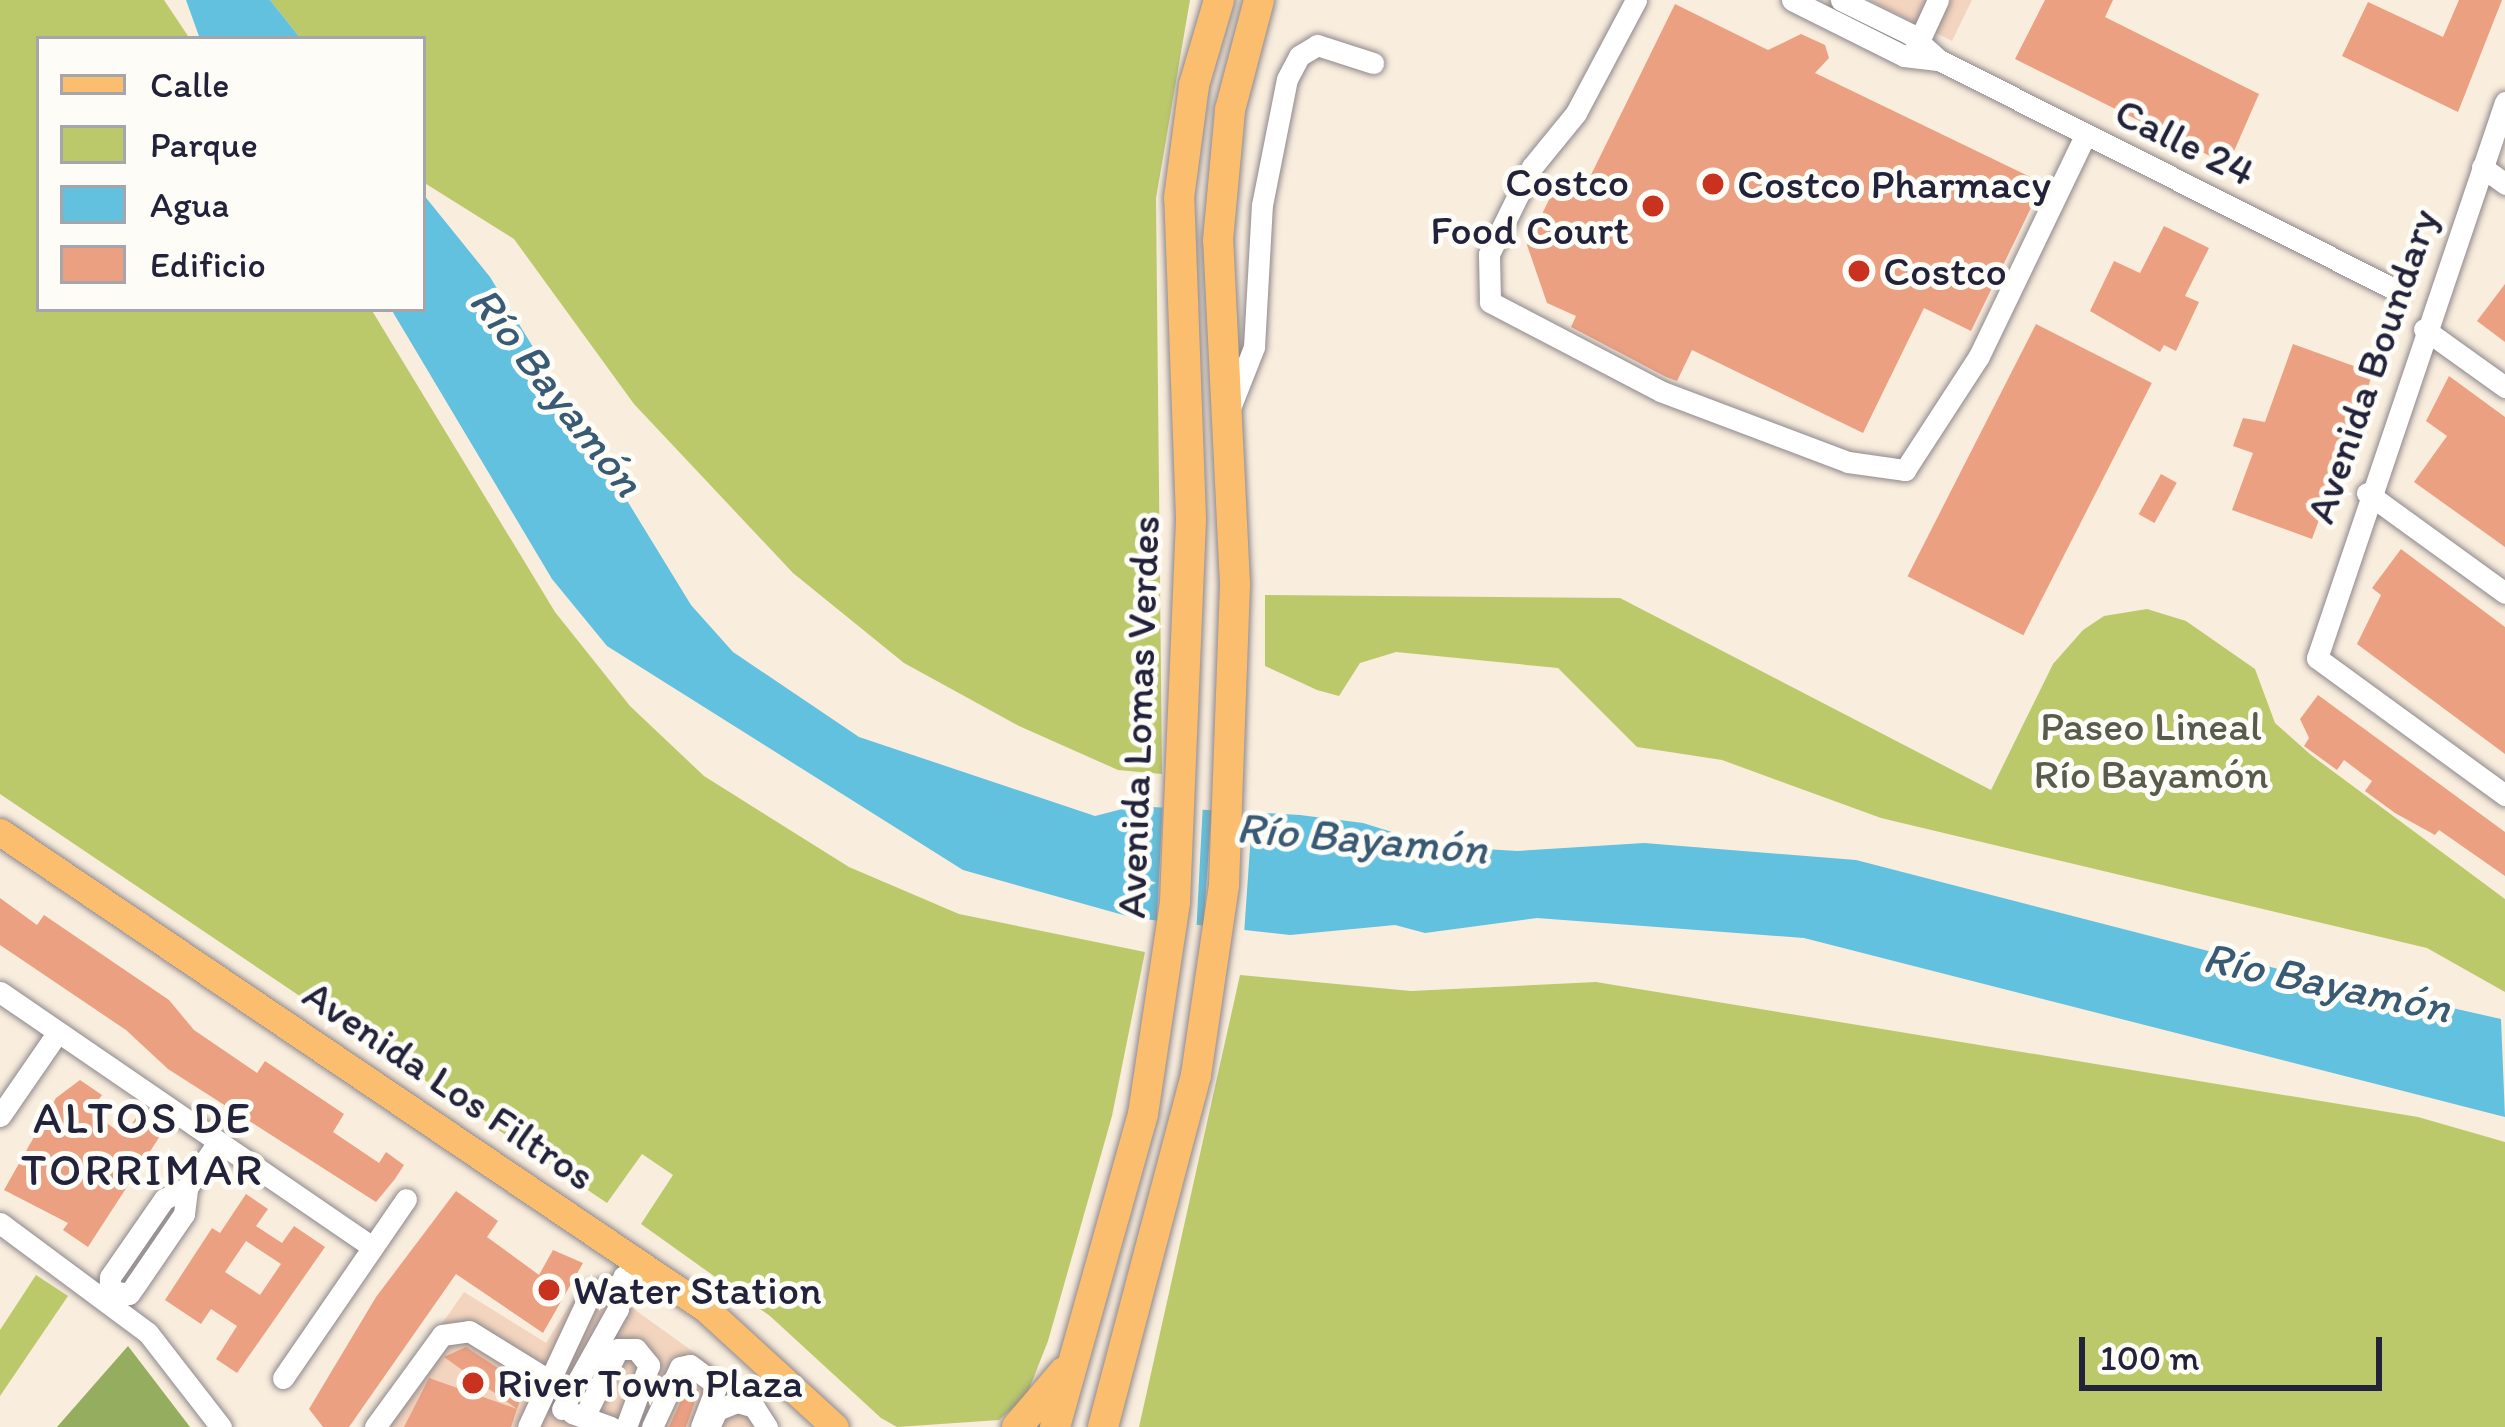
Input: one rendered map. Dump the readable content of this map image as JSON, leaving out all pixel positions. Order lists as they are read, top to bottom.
{
  "streets": {
    "highway": ["Avenida Lomas Verdes"],
    "main road": ["Avenida Los Filtros"],
    "street": ["Calle 24", "Avenida Boundary"]
  },
  "districts": ["ALTOS DE TORRIMAR"],
  "water": ["Río Bayamón"],
  "parks": ["Paseo Lineal Río Bayamón"],
  "places": [
    "Costco Pharmacy",
    "Costco Food Court",
    "Costco",
    "Water Station",
    "River Town Plaza"
  ],
  "legend": [
    "Calle",
    "Parque",
    "Agua",
    "Edificio"
  ],
  "scale_bar": "100 m"
}
